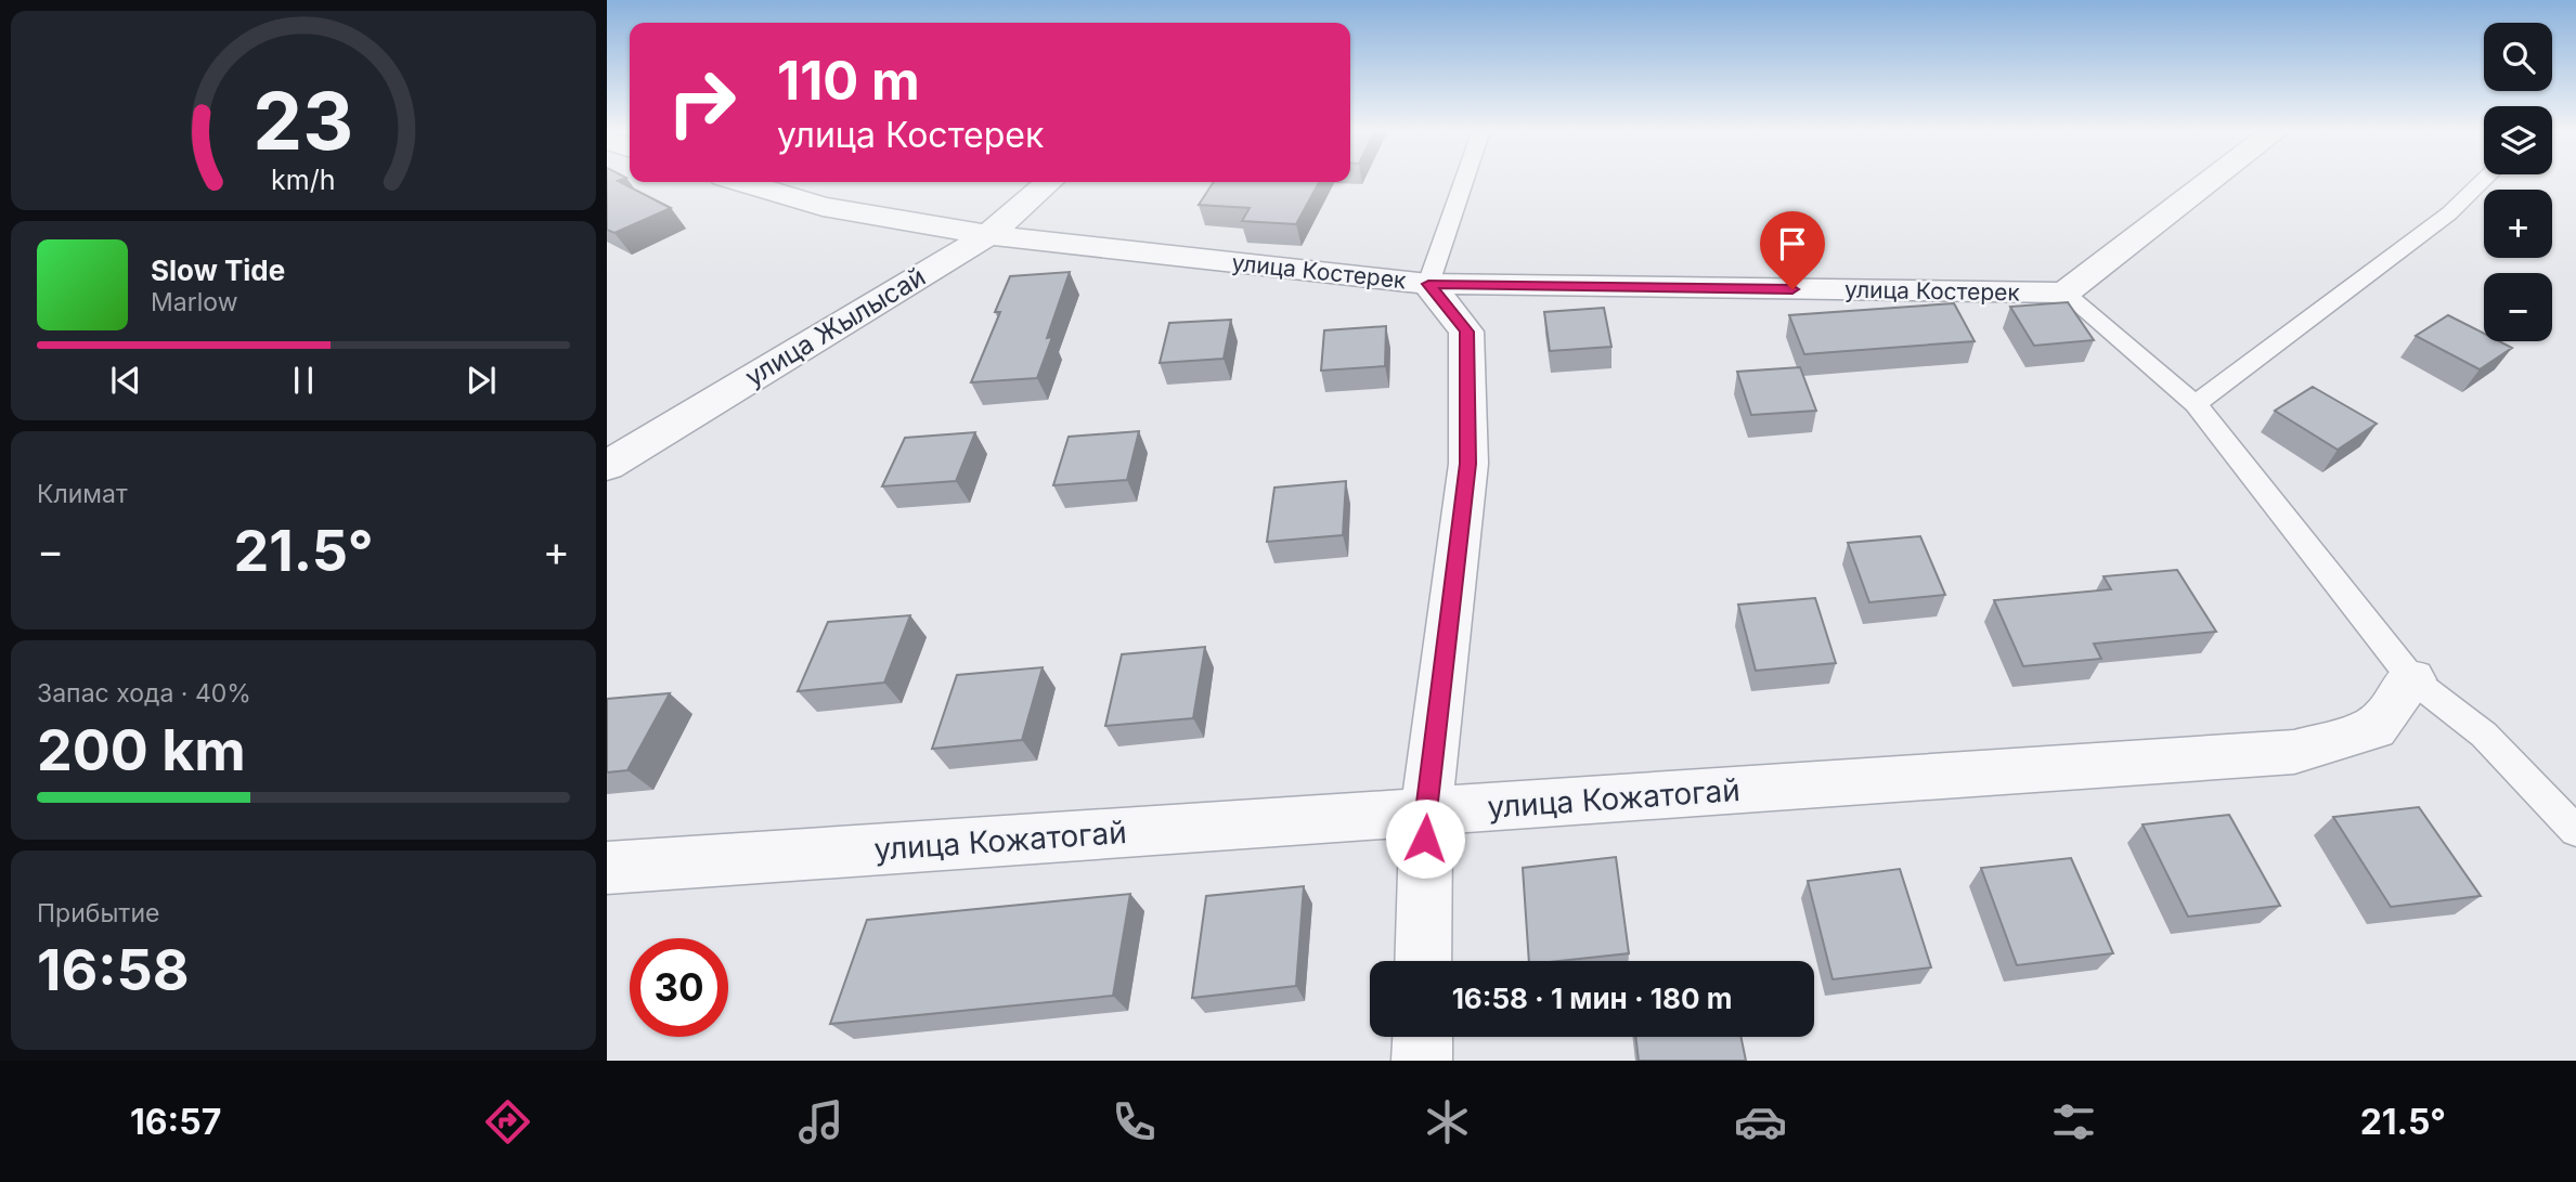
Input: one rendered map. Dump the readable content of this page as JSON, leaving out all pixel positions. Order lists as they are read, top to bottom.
{
  "streets": {
    "street": ["улица Костерек", "улица Жылысай", "улица Кожатогай"]
  },
  "crossings": [
    ["улица Костерек", "улица Жылысай"]
  ],
  "page": {
    "map_buttons": ["+", "−"],
    "turn": ["110 m", "улица Костерек"],
    "song": ["Slow Tide", "Marlow"],
    "tile": [
      "Климат",
      ["Запас хода · 40%", "200 km"],
      ["Прибытие", "16:58"]
    ],
    "heat": ["−", "21.5°", "+"],
    "limit": "30",
    "trip": "16:58 · 1 мин · 180 m",
    "tabs": ["16:57", "21.5°"],
    "gauge": ["23", "km/h"]
  }
}
